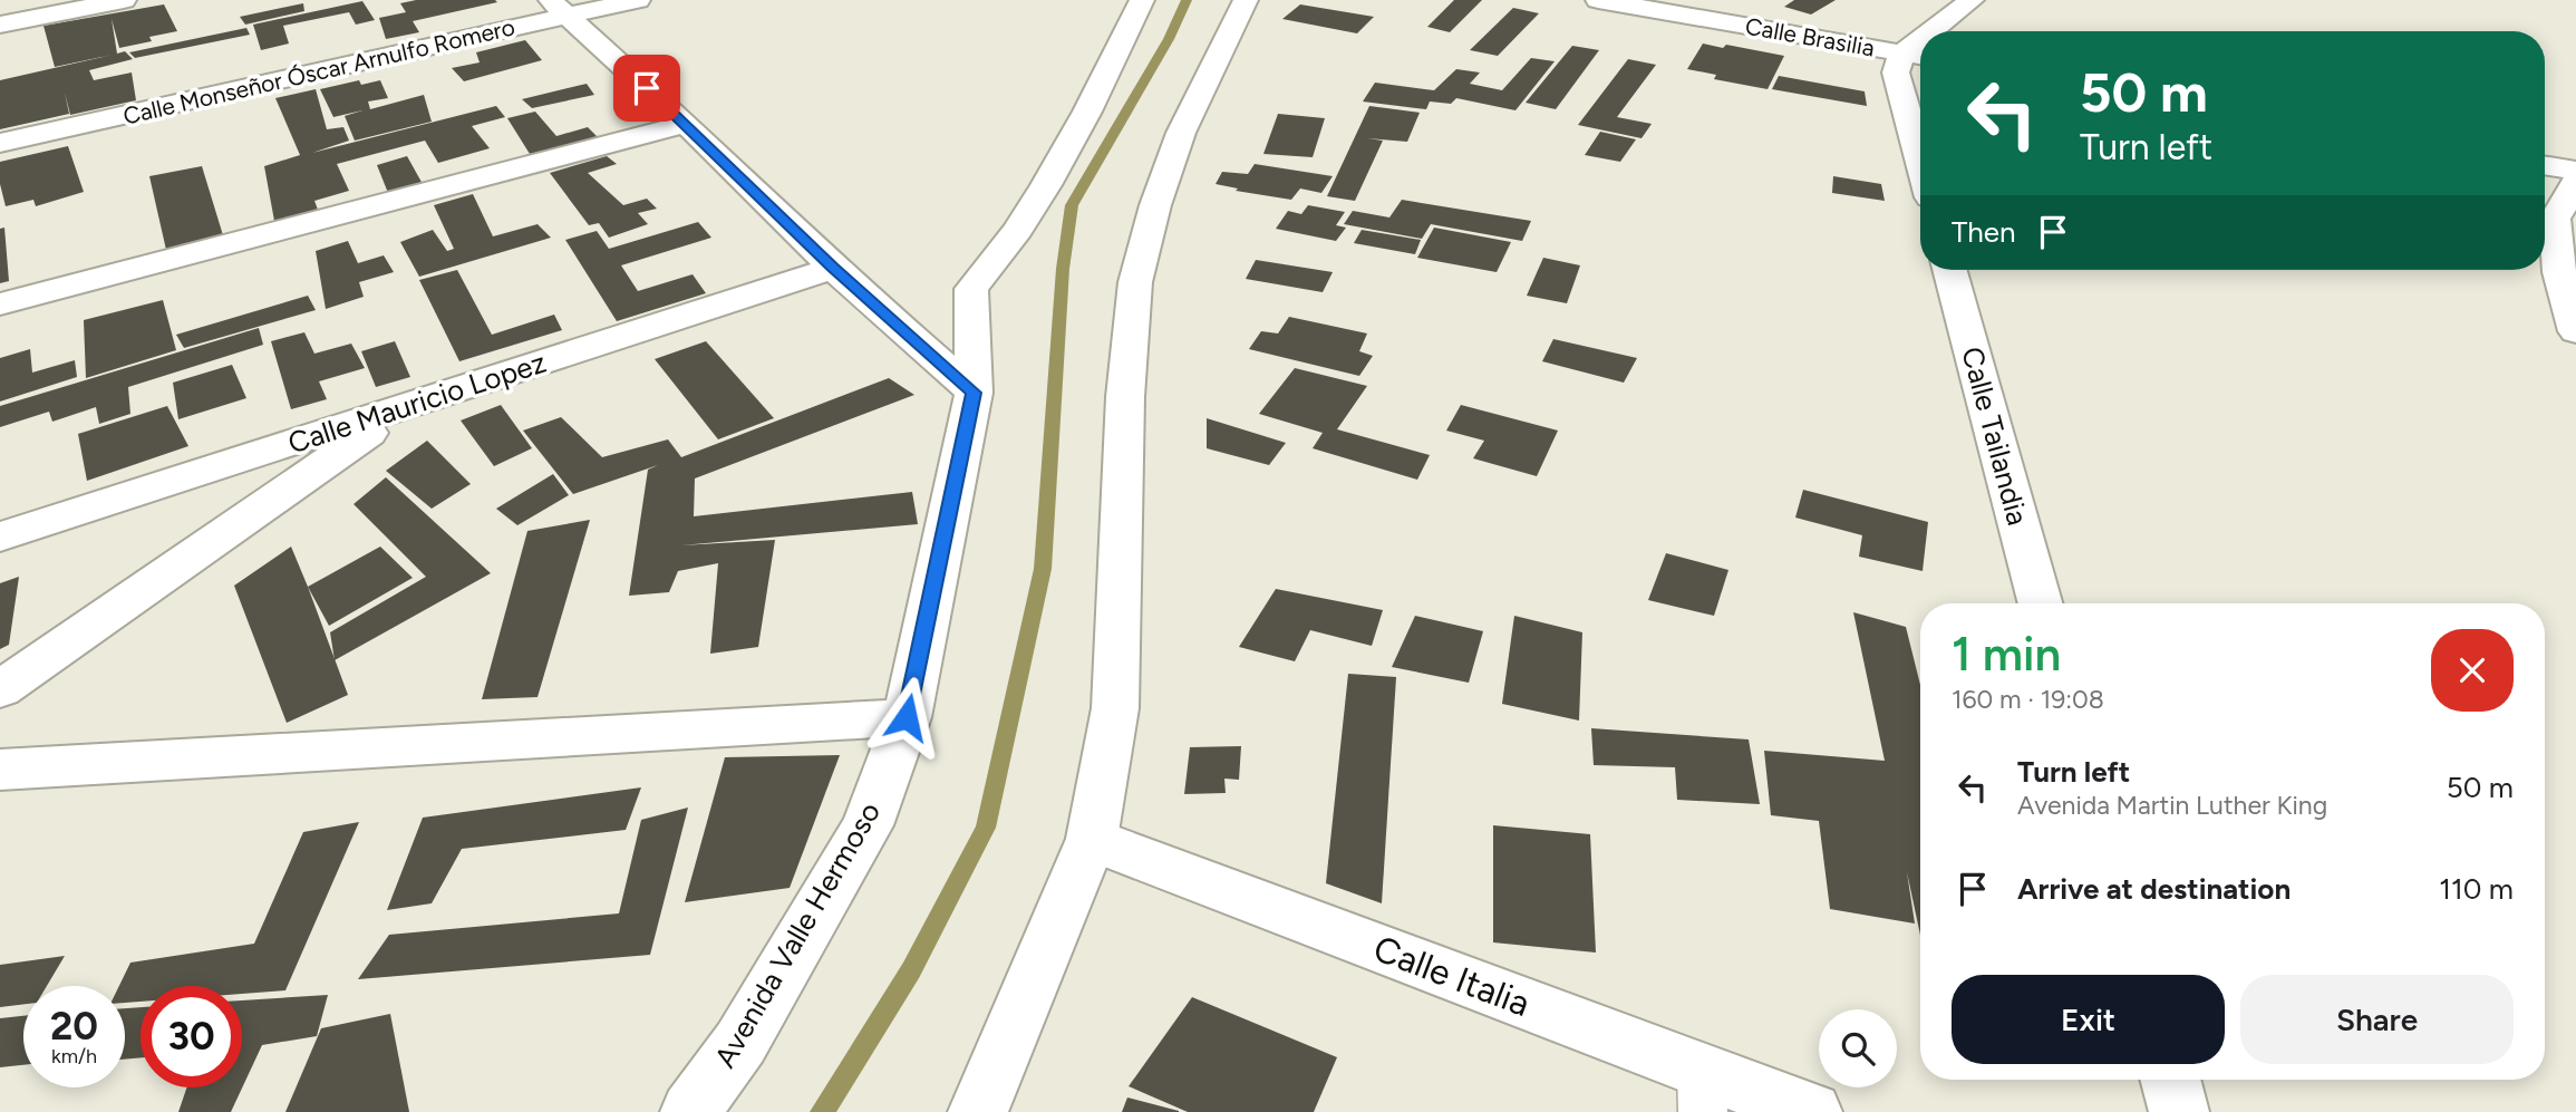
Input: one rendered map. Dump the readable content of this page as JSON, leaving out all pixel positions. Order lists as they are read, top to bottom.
{
  "streets": {
    "street": [
      "Calle Brasilia",
      "Calle Monseñor Óscar Arnulfo Romero",
      "Calle Mauricio Lopez",
      "Calle Tailandia",
      "Avenida Valle Hermoso",
      "Calle Italia"
    ]
  },
  "page": {
    "turn": ["50 m", "Turn left"],
    "then": "Then",
    "heading": ["1 min", "160 m · 19:08"],
    "list": [
      {
        "name": "Turn left",
        "note": "Avenida Martin Luther King",
        "value": "50 m"
      },
      {
        "name": "Arrive at destination",
        "value": "110 m"
      }
    ],
    "buttons": ["Exit", "Share"],
    "speed": "20 km/h",
    "limit": "30"
  }
}
